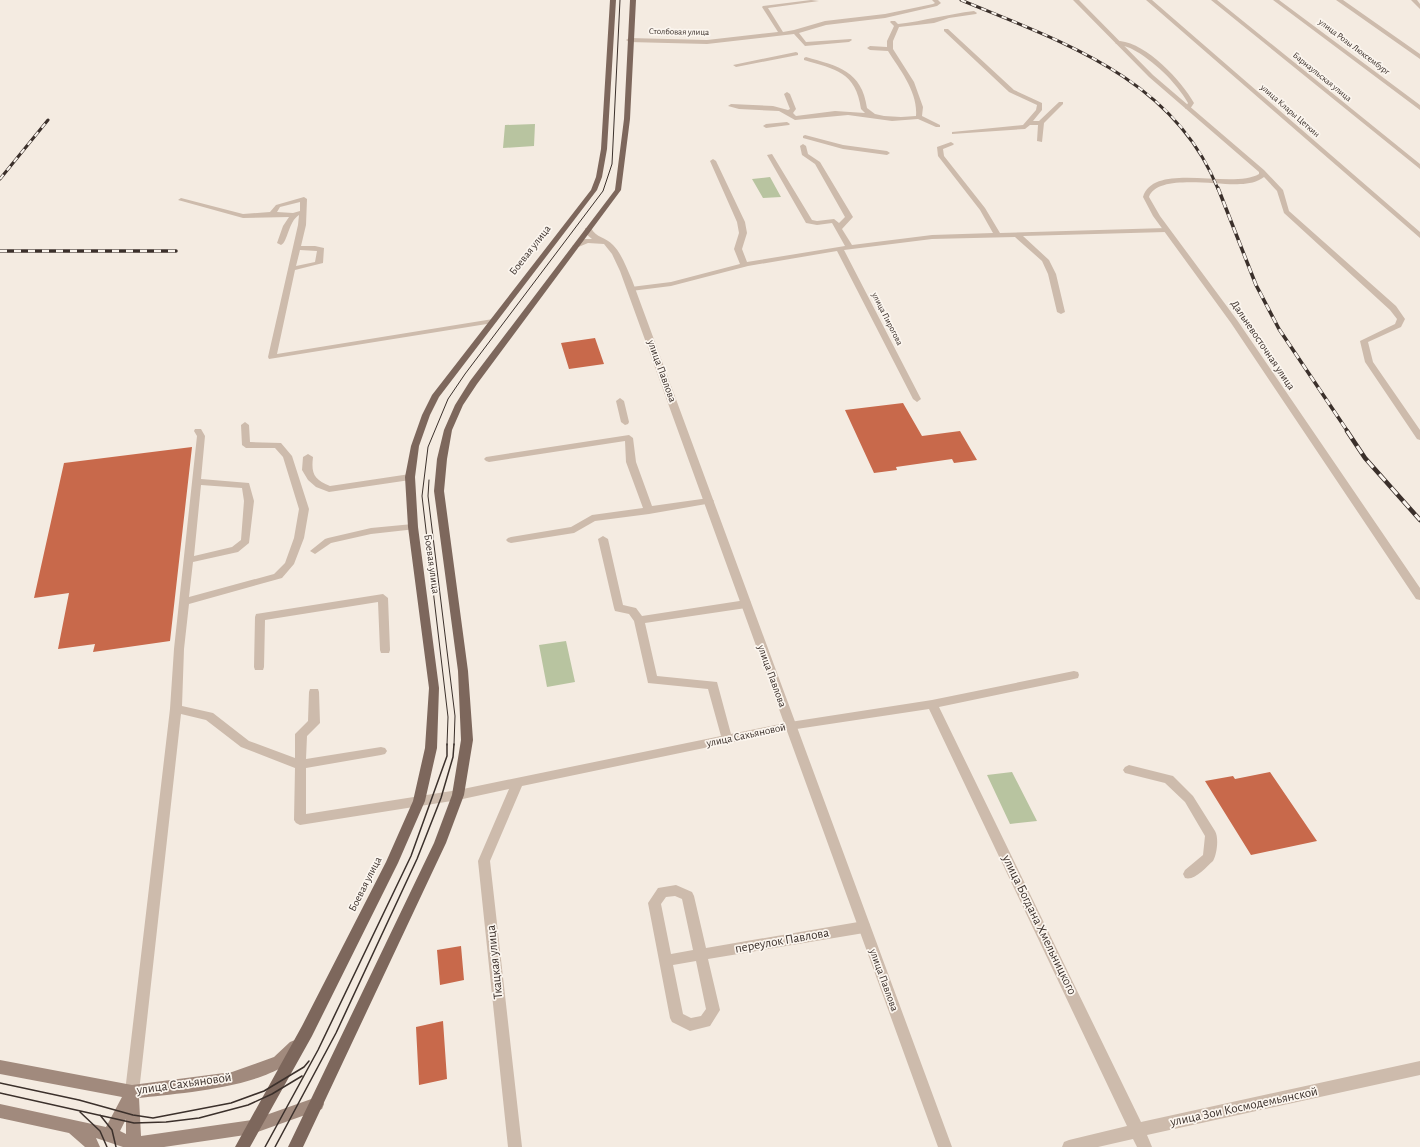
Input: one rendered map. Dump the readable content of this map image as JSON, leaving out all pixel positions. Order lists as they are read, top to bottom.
{
  "streets": {
    "main road": ["Столбовая улица", "Боевая улица", "улица Сахьяновой"],
    "street": [
      "улица Розы Люксембург",
      "Барнаульская улица",
      "улица Клары Цеткин",
      "улица Пирогова",
      "Дальневосточная улица",
      "улица Павлова",
      "улица Богдана Хмельницкого",
      "переулок Павлова",
      "Ткацкая улица",
      "улица Зои Космодемьянской"
    ]
  },
  "crossings": [
    ["Столбовая улица", "Боевая улица"],
    ["Боевая улица", "улица Павлова"],
    ["Боевая улица", "улица Сахьяновой"],
    ["улица Павлова", "улица Сахьяновой"],
    ["улица Павлова", "переулок Павлова"],
    ["улица Сахьяновой", "улица Богдана Хмельницкого"],
    ["улица Сахьяновой", "Ткацкая улица"],
    ["улица Богдана Хмельницкого", "улица Зои Космодемьянской"]
  ]
}
